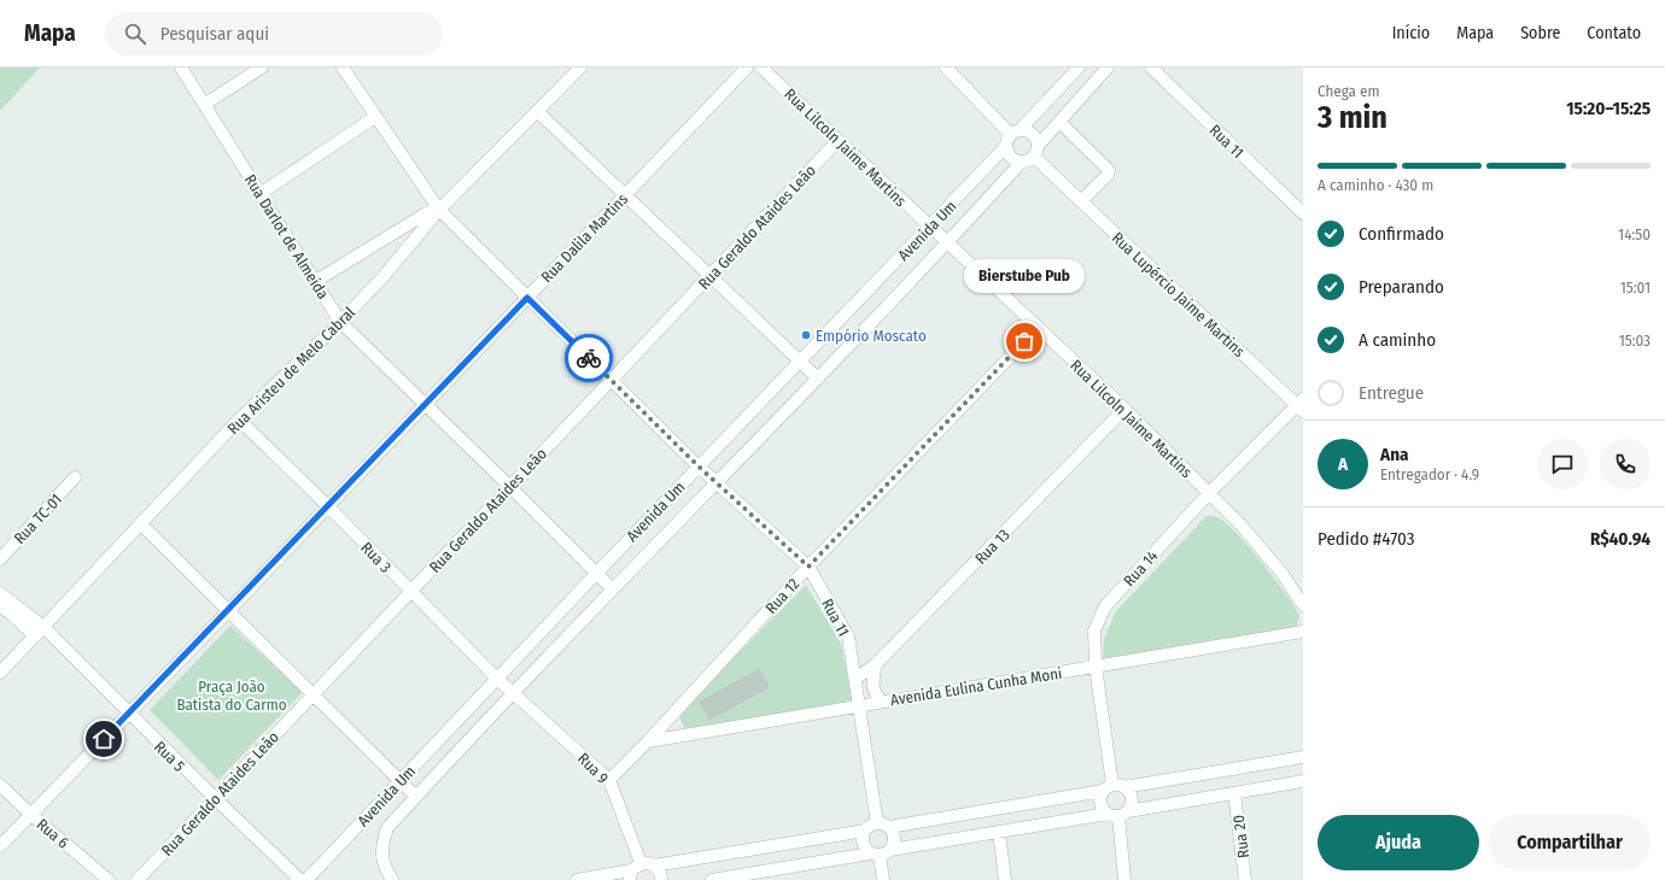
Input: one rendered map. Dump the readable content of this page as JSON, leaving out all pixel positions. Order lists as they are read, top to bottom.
{
  "streets": {
    "street": [
      "Rua 11",
      "Rua Lilcoln Jaime Martins",
      "Rua Geraldo Ataides Leão",
      "Avenida Um",
      "Rua Darlot de Almeida",
      "Rua Dalila Martins",
      "Rua Lupércio Jaime Martins",
      "Rua Aristeu de Melo Cabral",
      "Rua TC-01",
      "Rua 13",
      "Rua 3",
      "Rua 14",
      "Rua 12",
      "Avenida Eulina Cunha Moni",
      "Rua 5",
      "Rua 9",
      "Rua 6",
      "Rua 20"
    ]
  },
  "crossings": [
    ["Rua 11", "Rua Geraldo Ataides Leão"],
    ["Rua 11", "Avenida Um"],
    ["Rua 11", "Rua Dalila Martins"],
    ["Rua 11", "Rua Aristeu de Melo Cabral"],
    ["Rua 11", "Rua 13"],
    ["Rua 11", "Rua 12"],
    ["Rua 11", "Avenida Eulina Cunha Moni"],
    ["Rua Lilcoln Jaime Martins", "Rua Geraldo Ataides Leão"],
    ["Rua Lilcoln Jaime Martins", "Avenida Um"],
    ["Rua Lilcoln Jaime Martins", "Rua 13"],
    ["Rua Lilcoln Jaime Martins", "Rua 14"],
    ["Rua Lilcoln Jaime Martins", "Rua 12"],
    ["Rua Geraldo Ataides Leão", "Rua Darlot de Almeida"],
    ["Rua Geraldo Ataides Leão", "Rua 3"],
    ["Rua Geraldo Ataides Leão", "Rua 5"],
    ["Avenida Um", "Rua Darlot de Almeida"],
    ["Avenida Um", "Rua Lupércio Jaime Martins"],
    ["Avenida Um", "Rua 3"],
    ["Avenida Um", "Rua 9"],
    ["Rua Darlot de Almeida", "Rua Dalila Martins"],
    ["Rua Darlot de Almeida", "Rua Aristeu de Melo Cabral"],
    ["Rua Dalila Martins", "Rua 3"],
    ["Rua Dalila Martins", "Rua 5"],
    ["Rua Dalila Martins", "Rua 6"],
    ["Rua Lupércio Jaime Martins", "Rua 14"],
    ["Rua Aristeu de Melo Cabral", "Rua 3"],
    ["Rua Aristeu de Melo Cabral", "Rua 5"],
    ["Rua 3", "Rua 9"],
    ["Rua 14", "Avenida Eulina Cunha Moni"],
    ["Rua 12", "Avenida Eulina Cunha Moni"],
    ["Rua 12", "Rua 9"]
  ],
  "parks": ["Praça João Batista do Carmo"],
  "places": ["Empório Moscato", "Bierstube Pub"],
  "page": {
    "header": "Mapa",
    "search": "Pesquisar aqui",
    "nav": [
      "Início",
      "Mapa",
      "Sobre",
      "Contato"
    ],
    "heading": ["3 min", "Chega em", "15:20–15:25"],
    "panel": [
      "Ana",
      "Entregador · 4.9",
      "Pedido #4703",
      "R$40.94"
    ],
    "bar": "A caminho · 430 m",
    "list": [
      ["Confirmado", "14:50"],
      ["Preparando", "15:01"],
      ["A caminho", "15:03"],
      "Entregue"
    ],
    "bubble": "Bierstube Pub",
    "round": "A",
    "buttons": ["Ajuda", "Compartilhar"]
  }
}
